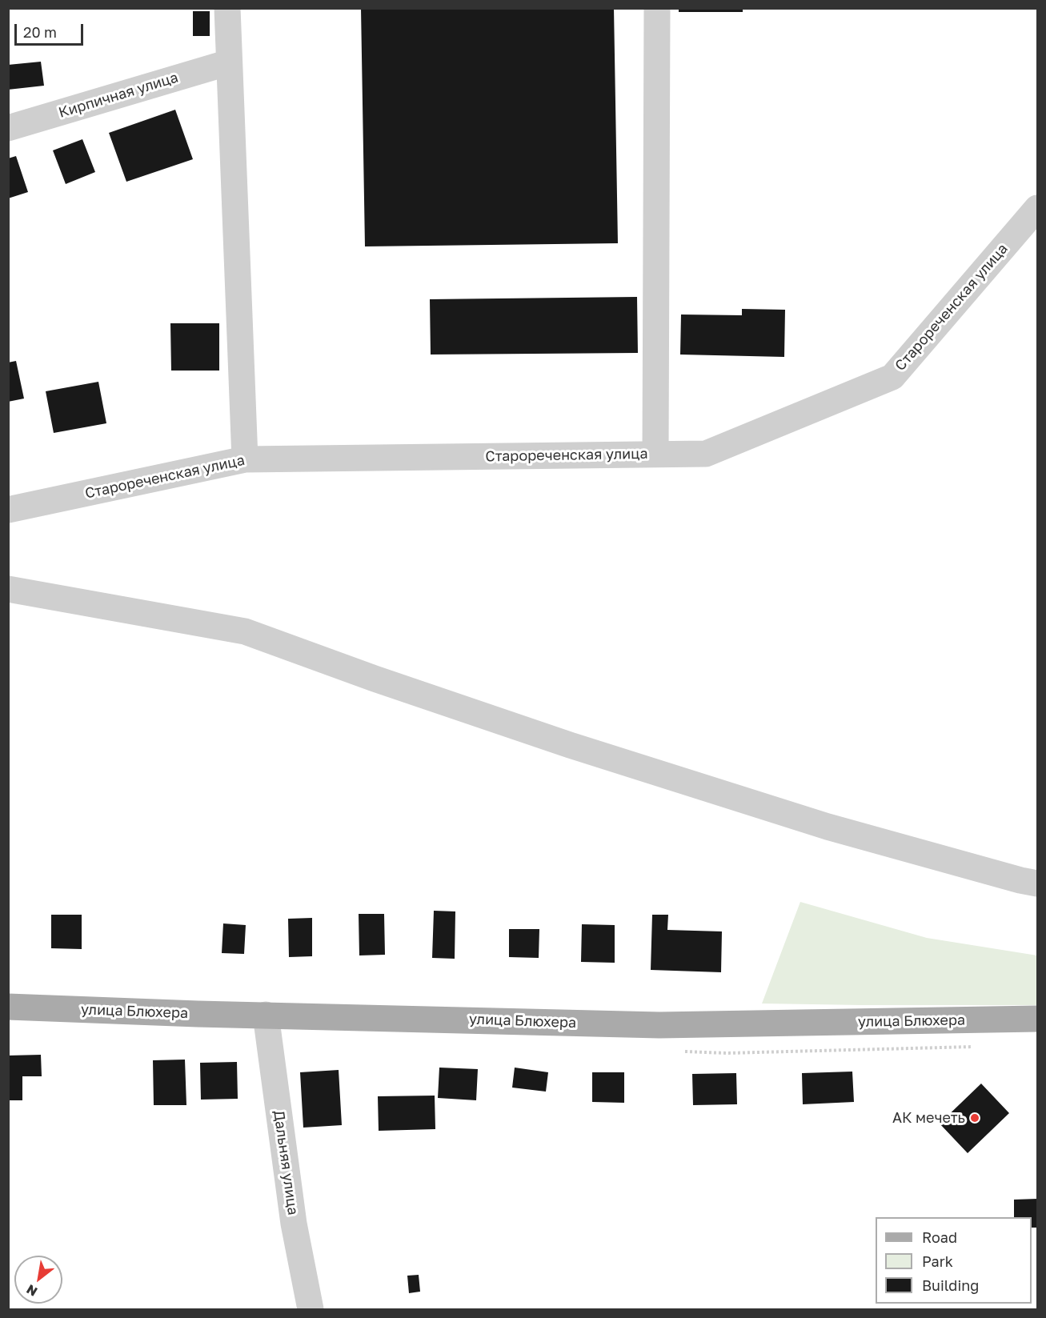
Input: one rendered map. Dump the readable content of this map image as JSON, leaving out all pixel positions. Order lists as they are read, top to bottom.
{
  "streets": {
    "main road": ["улица Блюхера"],
    "street": ["Кирпичная улица", "Старореченская улица", "Дальняя улица"]
  },
  "crossings": [
    ["улица Блюхера", "Дальняя улица"]
  ],
  "places": ["АК мечеть"],
  "legend": ["Road", "Park", "Building"],
  "scale_bar": "20 m",
  "north": "bottom left"
}
